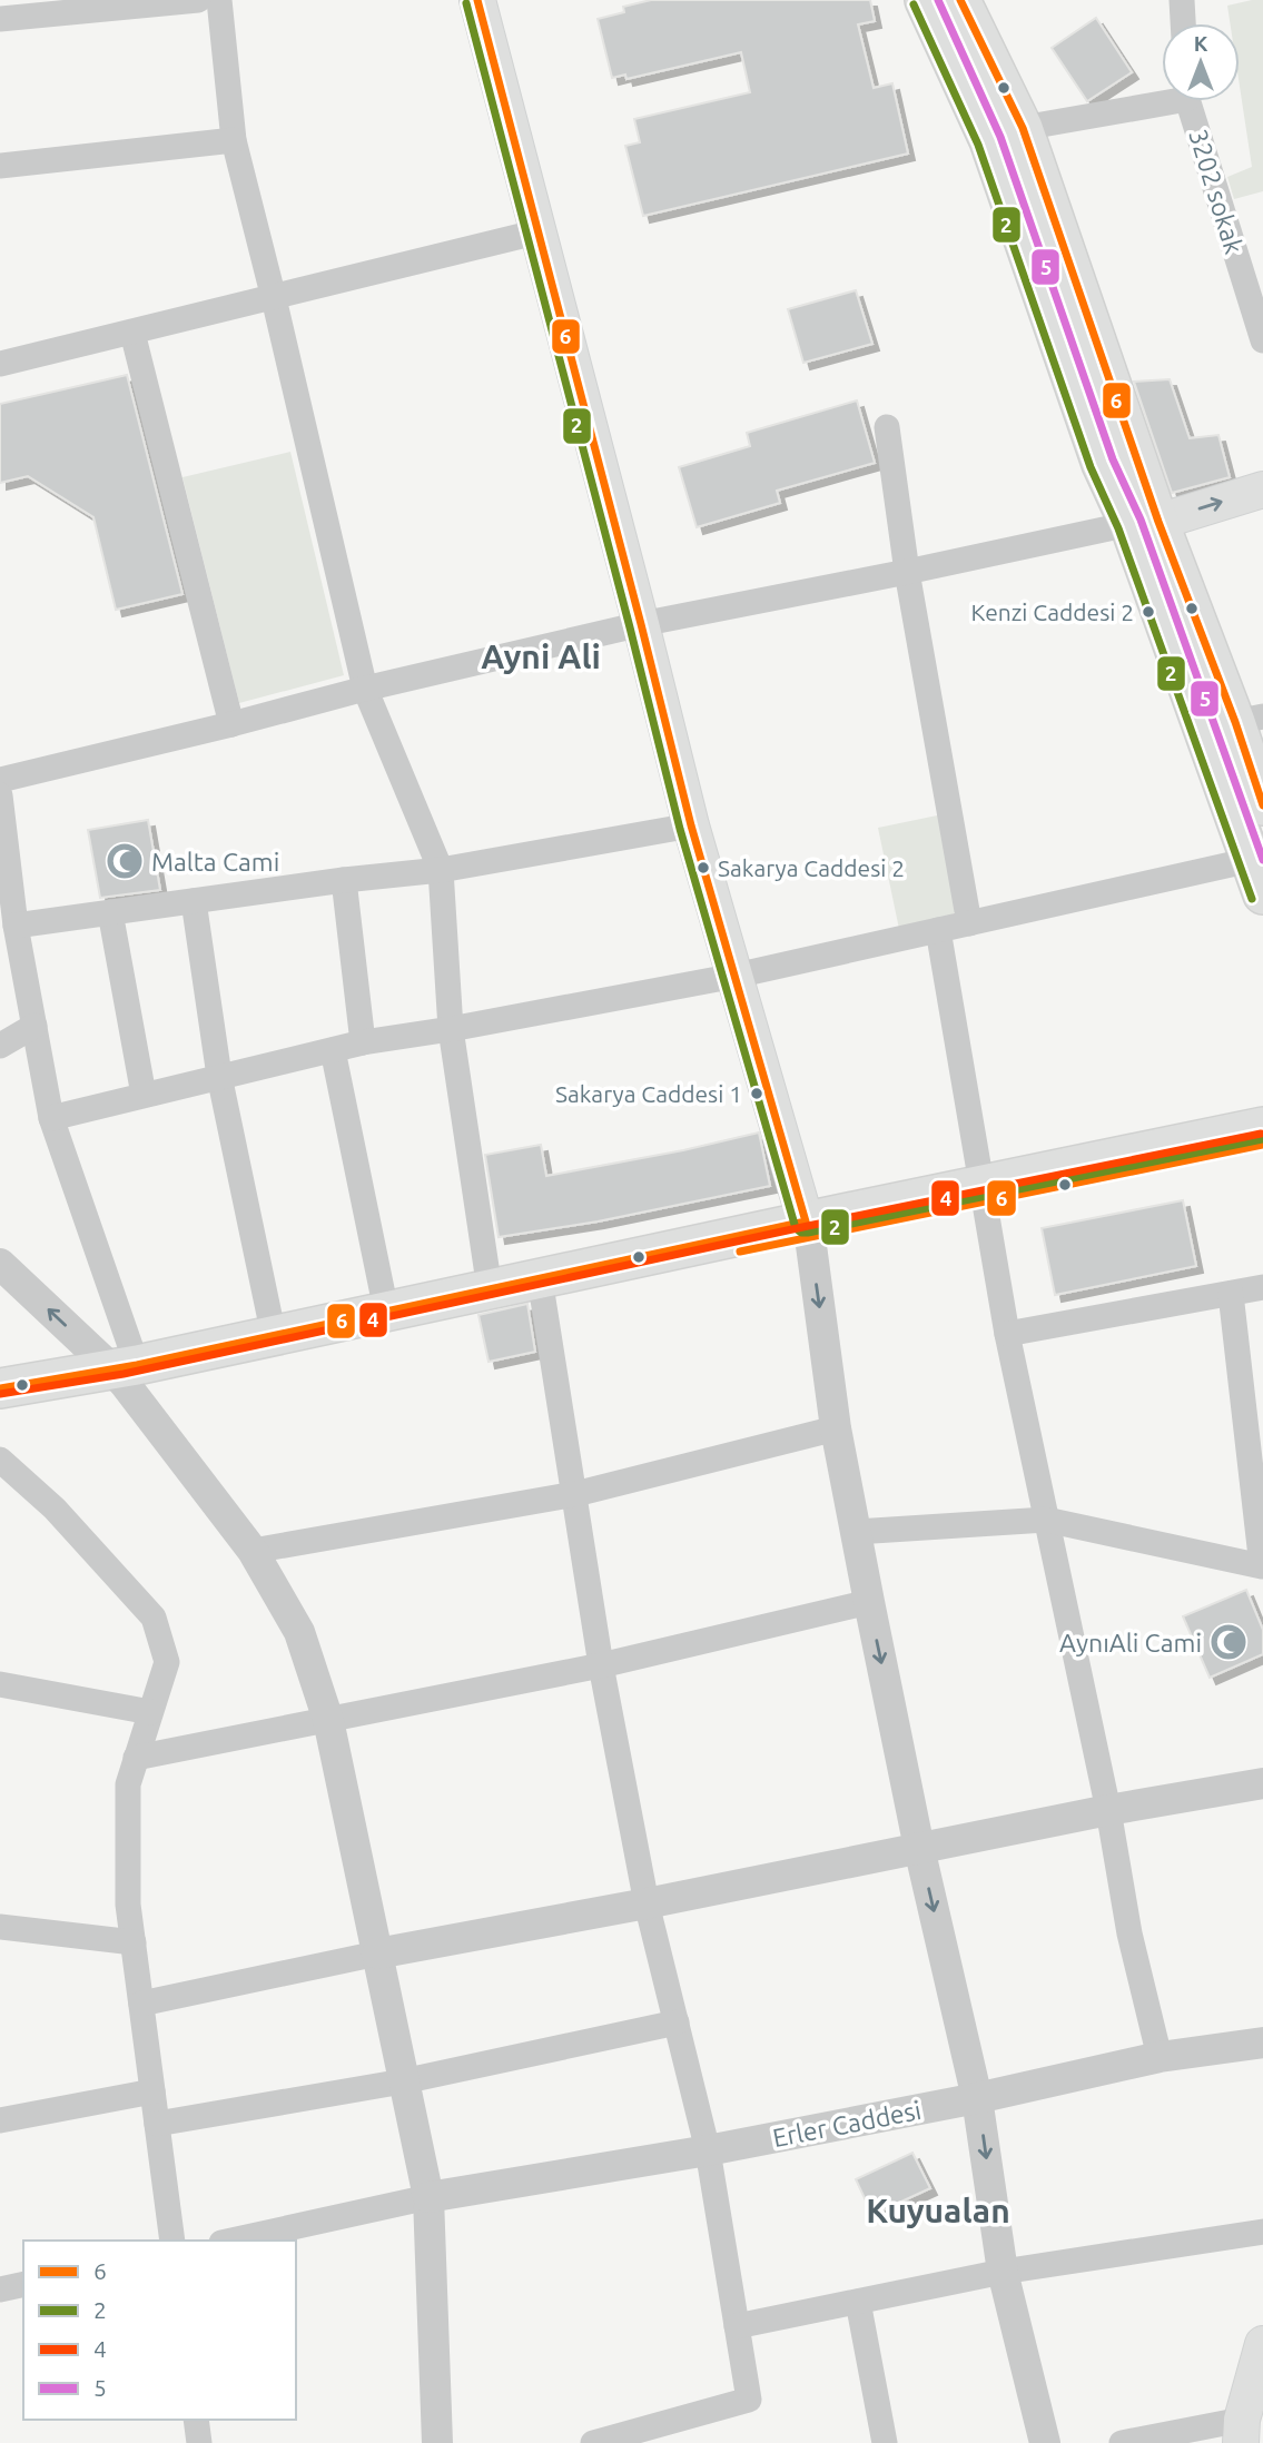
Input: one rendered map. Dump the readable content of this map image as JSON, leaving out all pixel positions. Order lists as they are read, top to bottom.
{
  "streets": {
    "street": ["3202 sokak", "Erler Caddesi"]
  },
  "districts": ["Ayni Ali", "Kuyualan"],
  "places": {
    "other": ["Kenzi Caddesi 2", "Sakarya Caddesi 2", "Sakarya Caddesi 1"],
    "mosque": ["Malta Cami", "AynıAli Cami"]
  },
  "lines": [
    "transit line 6",
    "transit line 5",
    "transit line 2",
    "transit line 4"
  ],
  "legend": [
    "6",
    "2",
    "4",
    "5"
  ],
  "north": "top"
}
